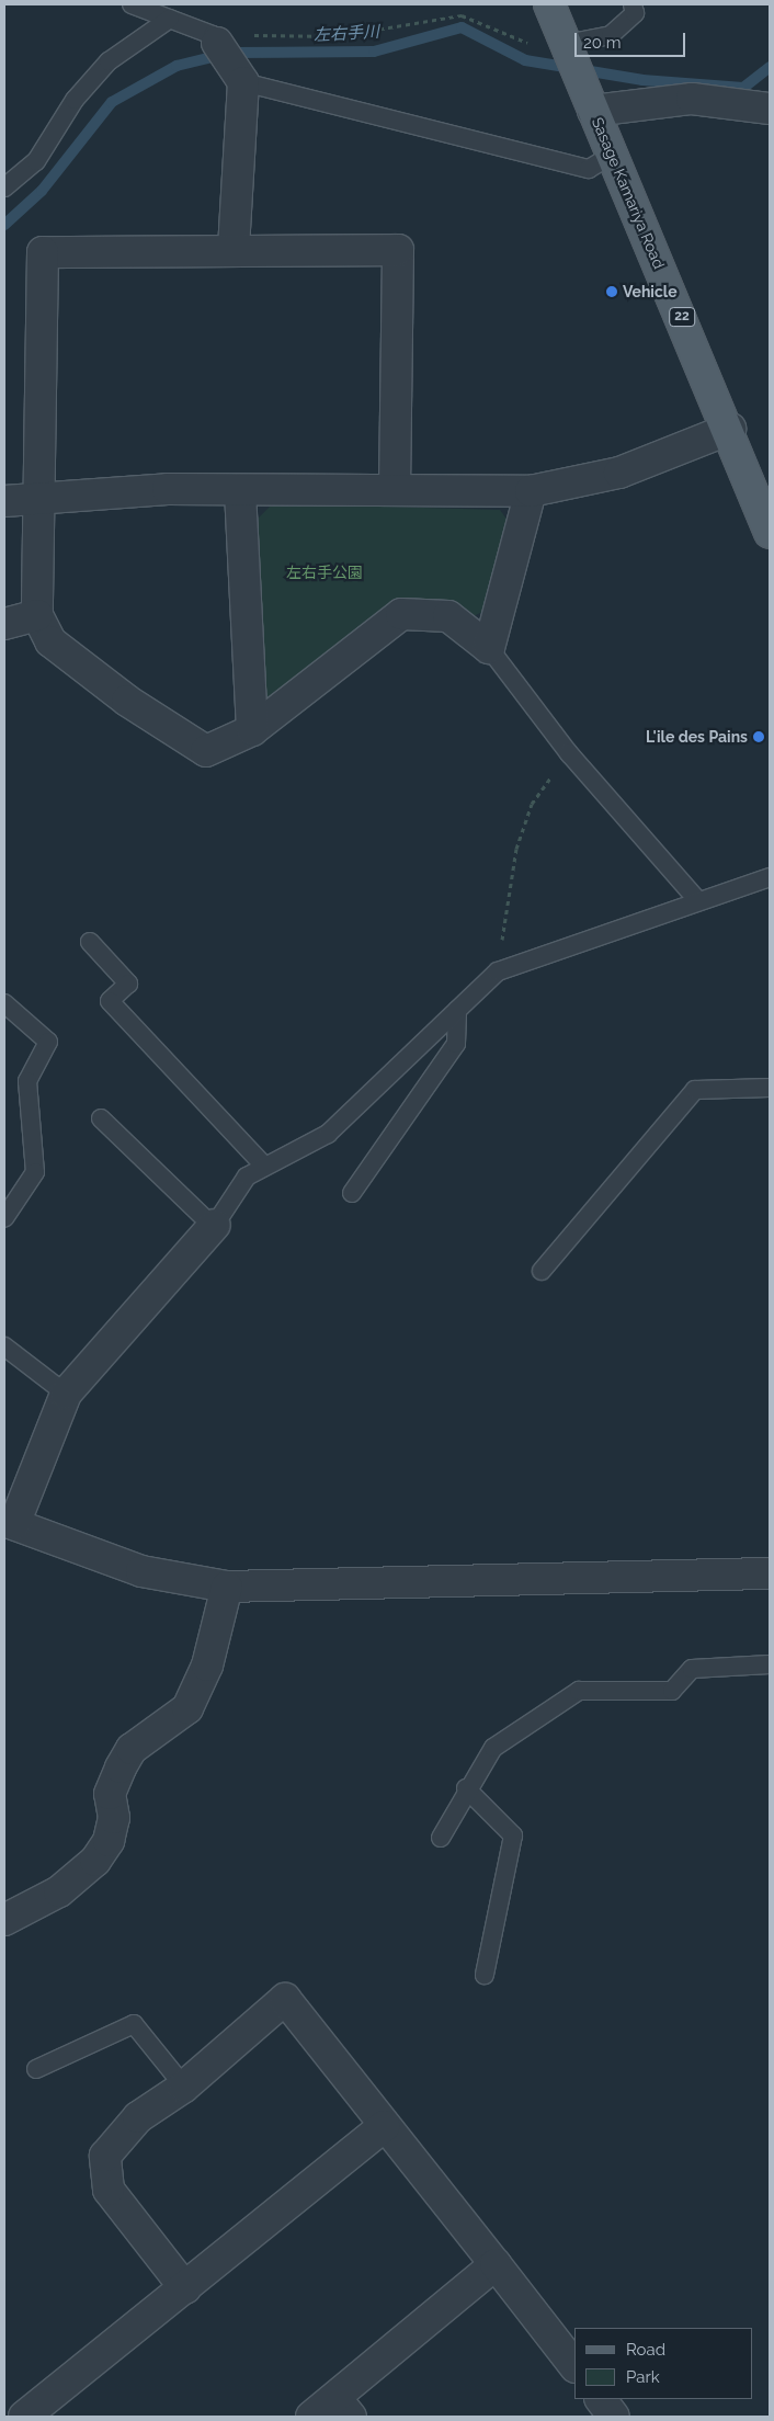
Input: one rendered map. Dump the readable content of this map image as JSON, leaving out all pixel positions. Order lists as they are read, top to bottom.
{
  "streets": {
    "main road": ["Sasage Kamariya Road", "22"]
  },
  "water": ["左右手川"],
  "parks": ["左右手公園"],
  "places": ["Vehicle", "L'ile des Pains"],
  "legend": ["Road", "Park"],
  "scale_bar": "20 m"
}
